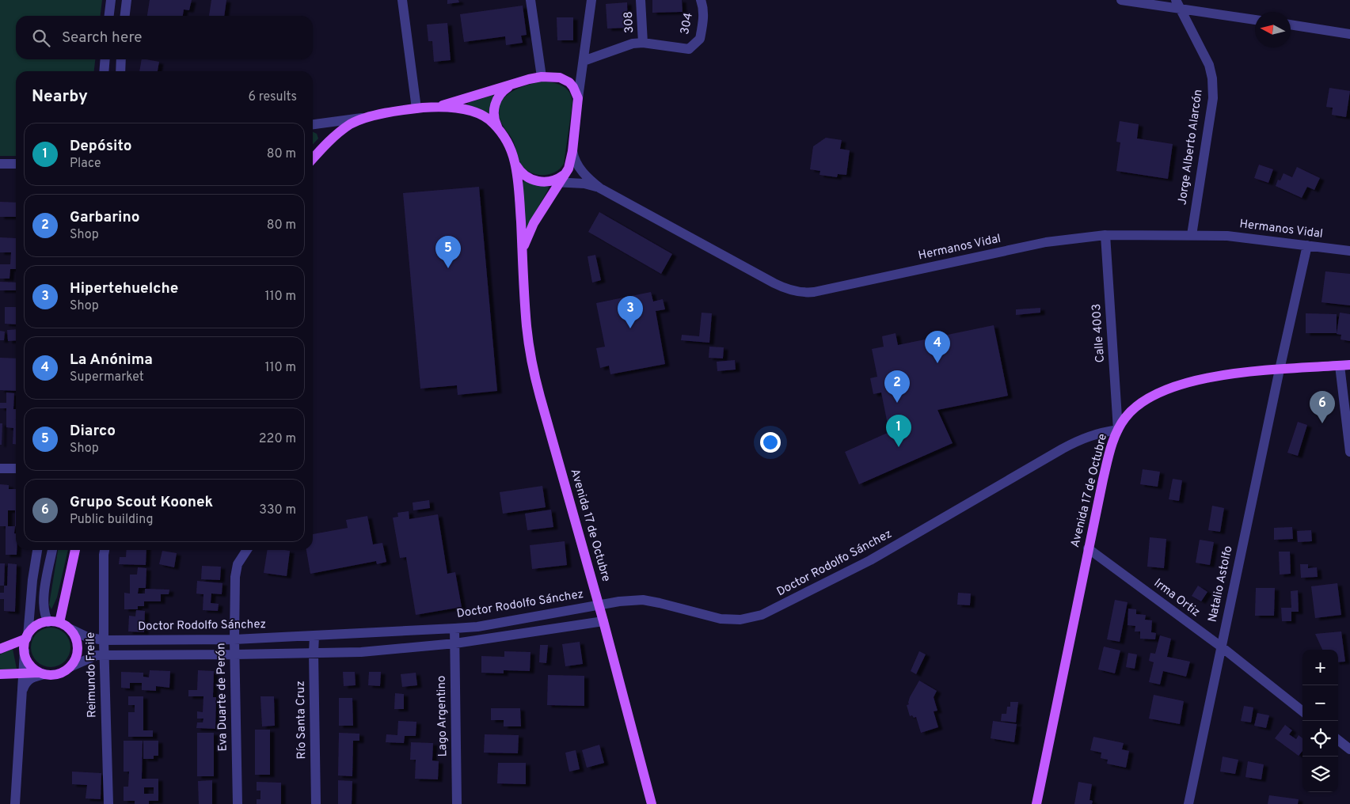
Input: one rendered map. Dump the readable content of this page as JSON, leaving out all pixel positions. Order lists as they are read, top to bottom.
{
  "streets": {
    "main road": ["Avenida 17 de Octubre"],
    "street": [
      "308",
      "304",
      "Jorge Alberto Alarcón",
      "Hermanos Vidal",
      "Calle 4003",
      "Doctor Rodolfo Sánchez",
      "Natalio Astolfo",
      "Irma Ortiz",
      "Reimundo Freile",
      "Eva Duarte de Perón",
      "Lago Argentino",
      "Río Santa Cruz"
    ]
  },
  "crossings": [
    ["308", "304"],
    ["Jorge Alberto Alarcón", "Hermanos Vidal"],
    ["Hermanos Vidal", "Calle 4003"],
    ["Hermanos Vidal", "Avenida 17 de Octubre"],
    ["Hermanos Vidal", "Natalio Astolfo"],
    ["Calle 4003", "Avenida 17 de Octubre"],
    ["Calle 4003", "Doctor Rodolfo Sánchez"],
    ["Avenida 17 de Octubre", "Doctor Rodolfo Sánchez"],
    ["Avenida 17 de Octubre", "Natalio Astolfo"],
    ["Avenida 17 de Octubre", "Irma Ortiz"],
    ["Doctor Rodolfo Sánchez", "Reimundo Freile"],
    ["Doctor Rodolfo Sánchez", "Eva Duarte de Perón"],
    ["Doctor Rodolfo Sánchez", "Lago Argentino"],
    ["Doctor Rodolfo Sánchez", "Río Santa Cruz"],
    ["Natalio Astolfo", "Irma Ortiz"]
  ],
  "north": "left",
  "page": {
    "search": "Search here",
    "heading": ["Nearby", "6 results"],
    "list": [
      {
        "mark": "1",
        "name": "Depósito",
        "note": "Place",
        "value": "80 m"
      },
      {
        "mark": "2",
        "name": "Garbarino",
        "note": "Shop",
        "value": "80 m"
      },
      {
        "mark": "3",
        "name": "Hipertehuelche",
        "note": "Shop",
        "value": "110 m"
      },
      {
        "mark": "4",
        "name": "La Anónima",
        "note": "Supermarket",
        "value": "110 m"
      },
      {
        "mark": "5",
        "name": "Diarco",
        "note": "Shop",
        "value": "220 m"
      },
      {
        "mark": "6",
        "name": "Grupo Scout Koonek",
        "note": "Public building",
        "value": "330 m"
      }
    ],
    "pins": [
      "5",
      "3",
      "4",
      "2",
      "6",
      "1"
    ],
    "map_buttons": ["+", "−"]
  }
}
